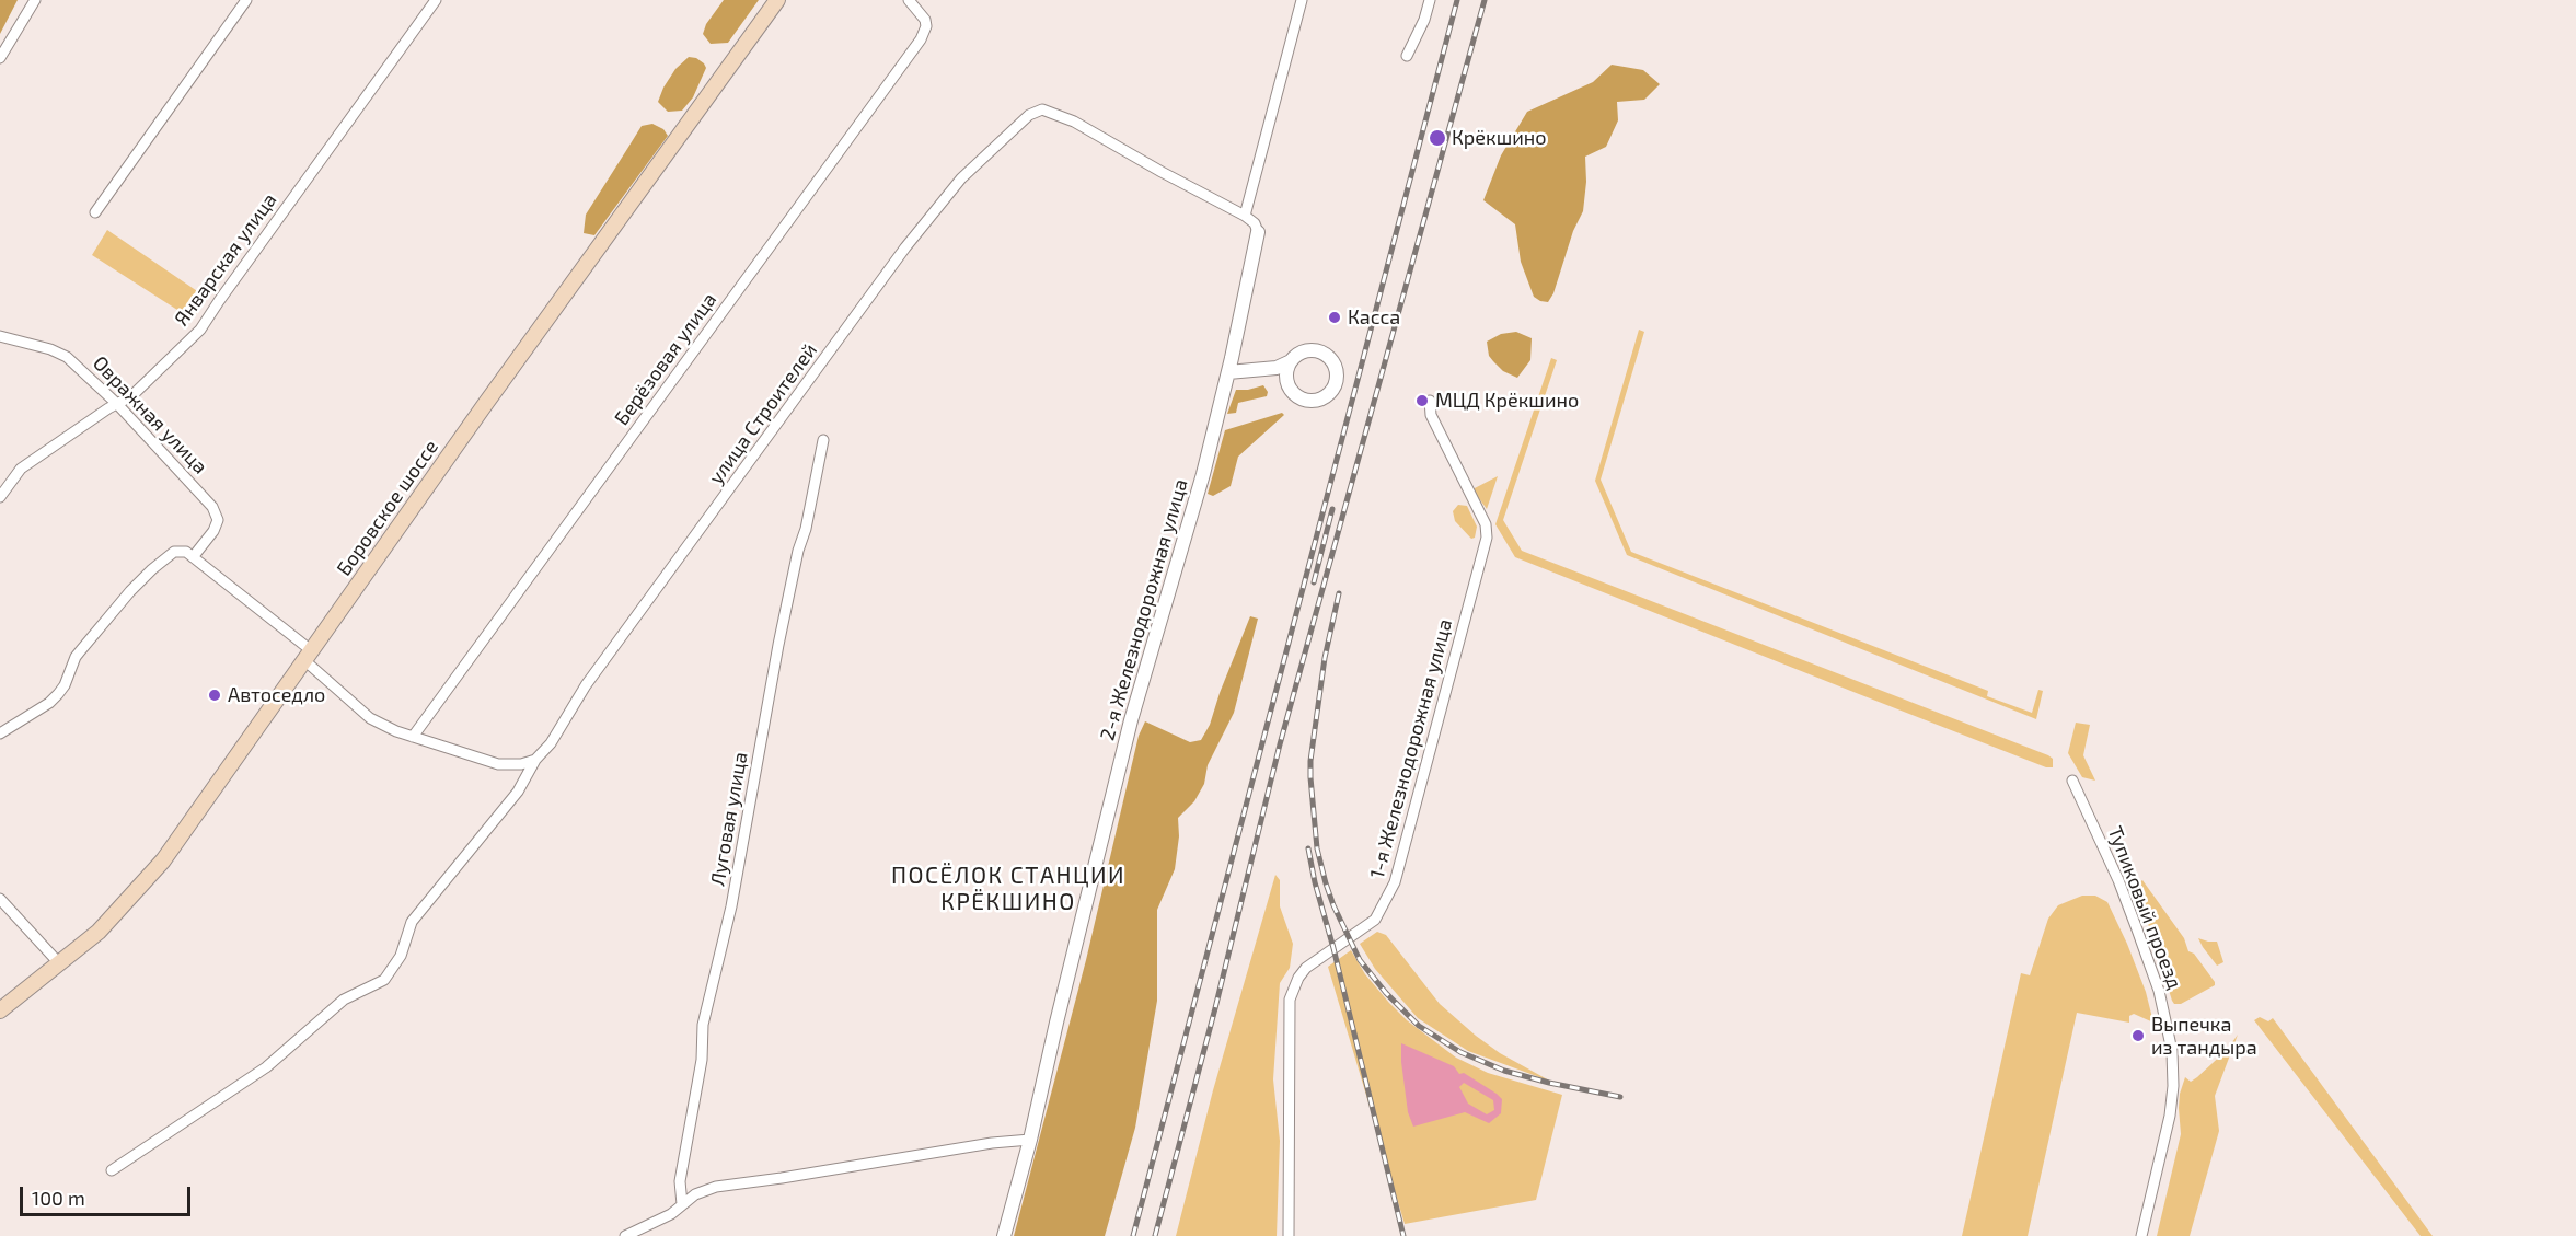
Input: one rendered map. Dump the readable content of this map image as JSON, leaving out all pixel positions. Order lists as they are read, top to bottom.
{
  "streets": {
    "main road": ["Боровское шоссе"],
    "street": [
      "Январская улица",
      "Берёзовая улица",
      "улица Строителей",
      "Овражная улица",
      "2-я Железнодорожная улица",
      "1-я Железнодорожная улица",
      "Луговая улица",
      "Тупиковый проезд"
    ]
  },
  "crossings": [
    ["Январская улица", "Овражная улица"],
    ["улица Строителей", "2-я Железнодорожная улица"]
  ],
  "districts": ["ПОСЁЛОК СТАНЦИИ КРЁКШИНО"],
  "places": [
    "Крёкшино",
    "Касса",
    "МЦД Крёкшино",
    "Автоседло",
    "Выпечка из тандыра"
  ],
  "scale_bar": "100 m"
}
